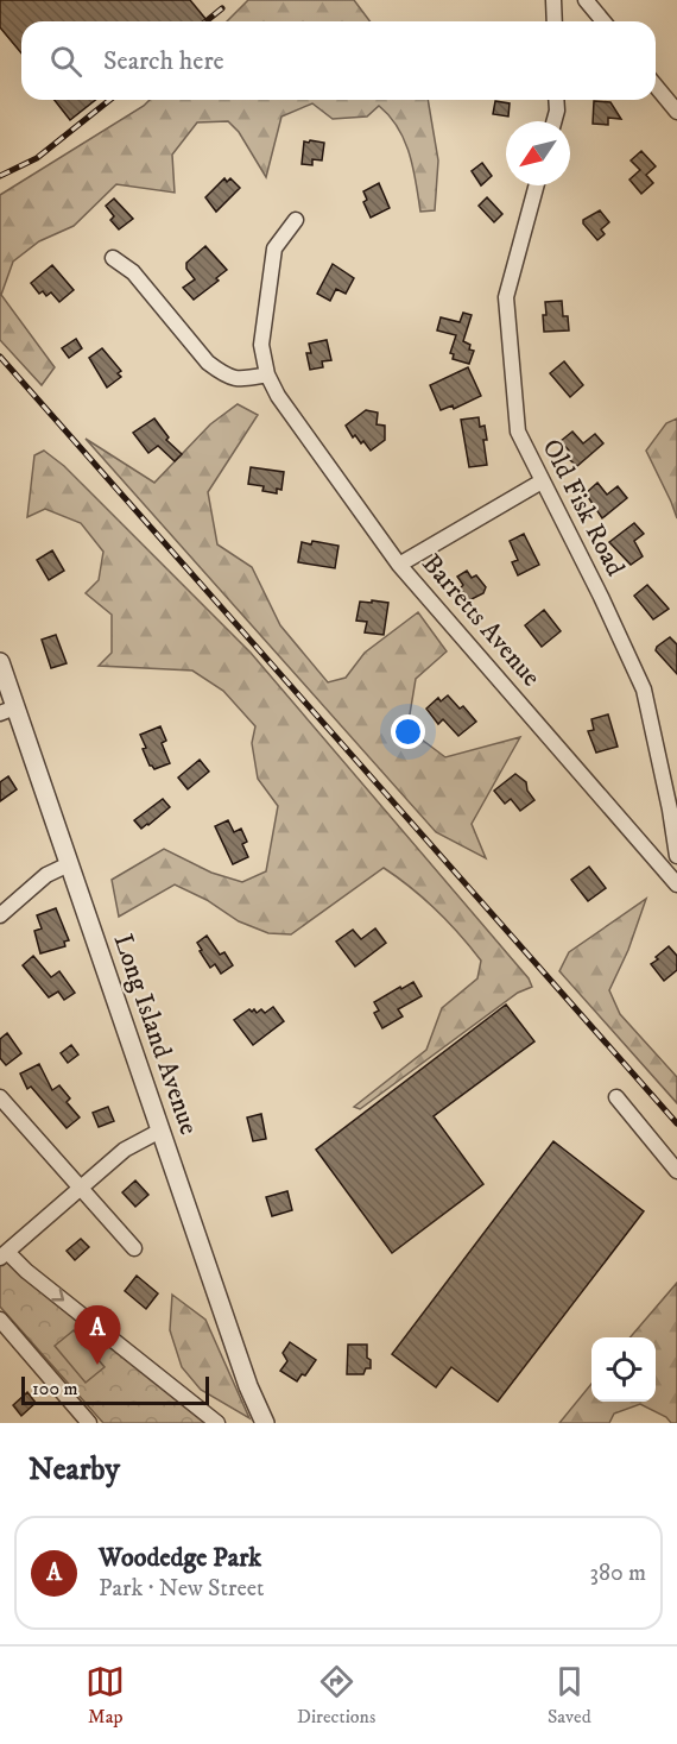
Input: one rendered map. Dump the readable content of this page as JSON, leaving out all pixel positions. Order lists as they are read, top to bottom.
{
  "streets": {
    "street": ["Old Fisk Road", "Barretts Avenue", "Long Island Avenue"]
  },
  "scale_bar": "100 m",
  "north": "bottom left",
  "page": {
    "search": "Search here",
    "pins": "A",
    "scale": "100 m",
    "heading": "Nearby",
    "list": [
      {
        "mark": "A",
        "name": "Woodedge Park",
        "note": "Park · New Street",
        "value": "380 m"
      }
    ],
    "nav": ["Map", "Directions", "Saved"]
  }
}
